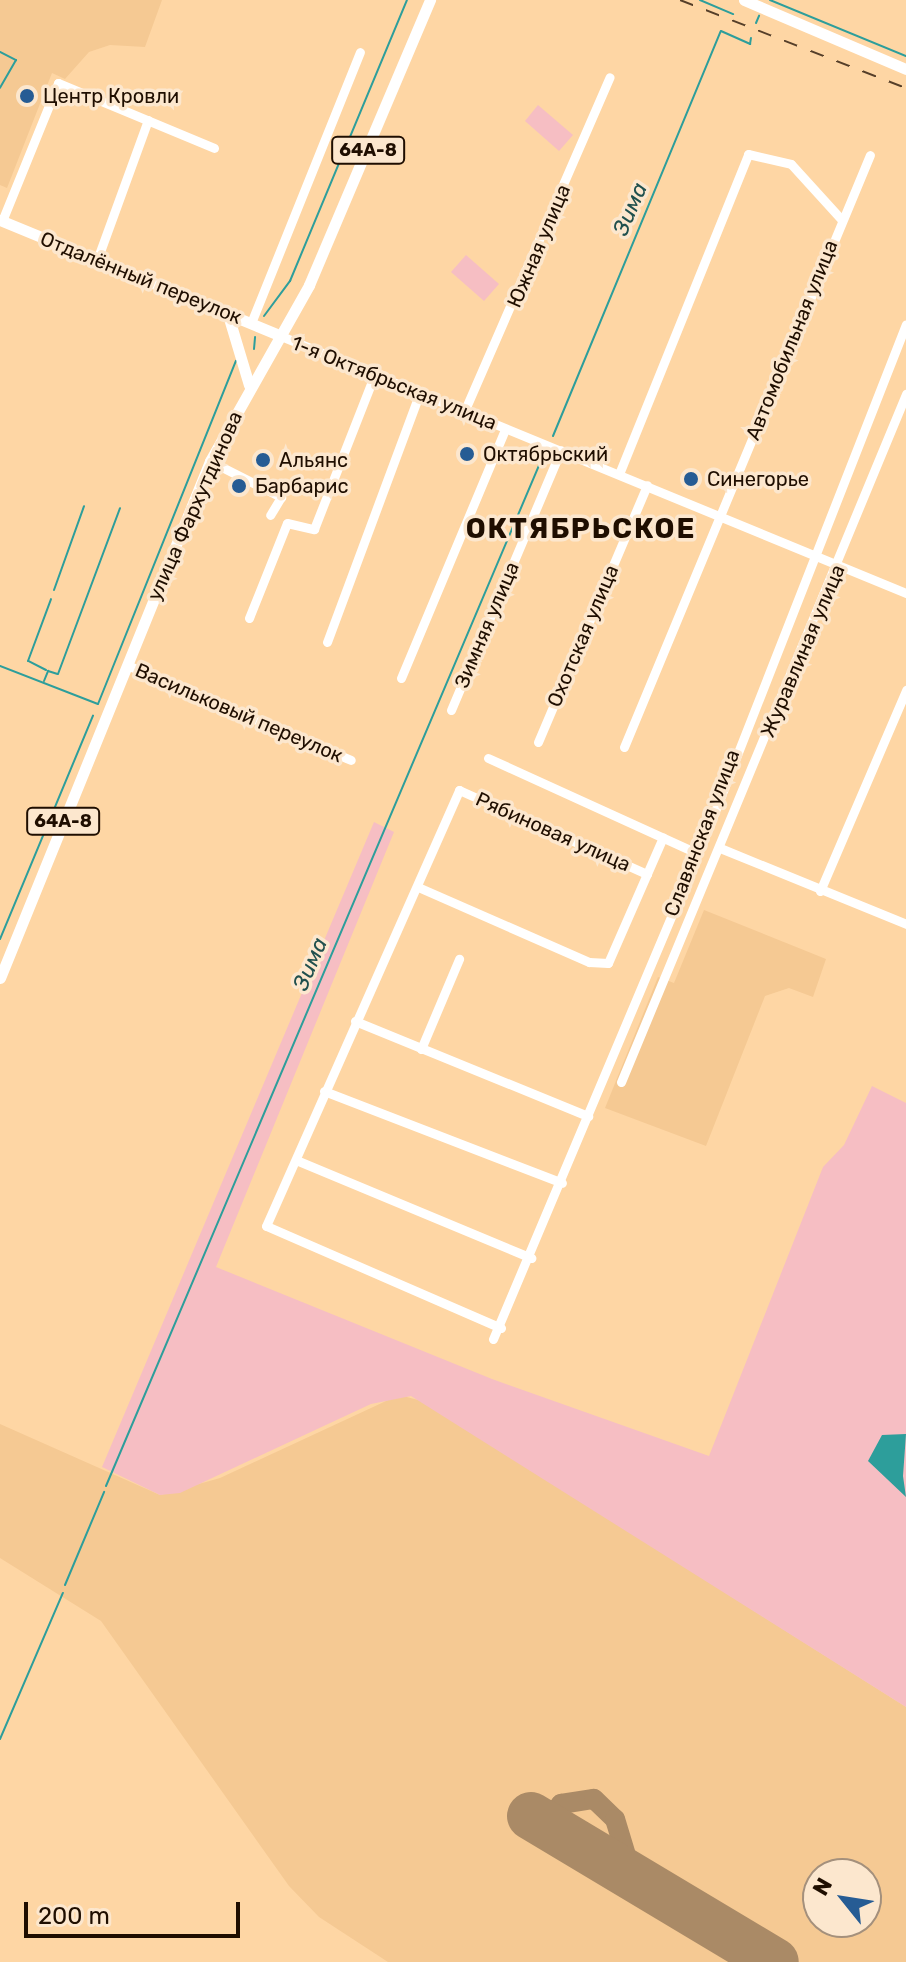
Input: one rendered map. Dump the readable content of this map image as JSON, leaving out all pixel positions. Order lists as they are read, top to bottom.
{
  "streets": {
    "main road": ["64А-8", "Отдалённый переулок", "улица Фархутдинова"],
    "street": [
      "Южная улица",
      "Автомобильная улица",
      "1-я Октябрьская улица",
      "Зимняя улица",
      "Охотская улица",
      "Журавлиная улица",
      "Васильковый переулок",
      "Рябиновая улица",
      "Славянская улица"
    ]
  },
  "crossings": [
    ["Южная улица", "1-я Октябрьская улица"],
    ["Отдалённый переулок", "1-я Октябрьская улица"],
    ["Отдалённый переулок", "улица Фархутдинова"],
    ["Автомобильная улица", "1-я Октябрьская улица"],
    ["1-я Октябрьская улица", "улица Фархутдинова"],
    ["1-я Октябрьская улица", "Зимняя улица"],
    ["1-я Октябрьская улица", "Охотская улица"],
    ["1-я Октябрьская улица", "Журавлиная улица"],
    ["1-я Октябрьская улица", "Славянская улица"],
    ["улица Фархутдинова", "Васильковый переулок"]
  ],
  "districts": ["ОКТЯБРЬСКОЕ"],
  "water": ["Зима"],
  "places": [
    "Центр Кровли",
    "Октябрьский",
    "Альянс",
    "Синегорье",
    "Барбарис"
  ],
  "scale_bar": "200 m",
  "north": "top left"
}
